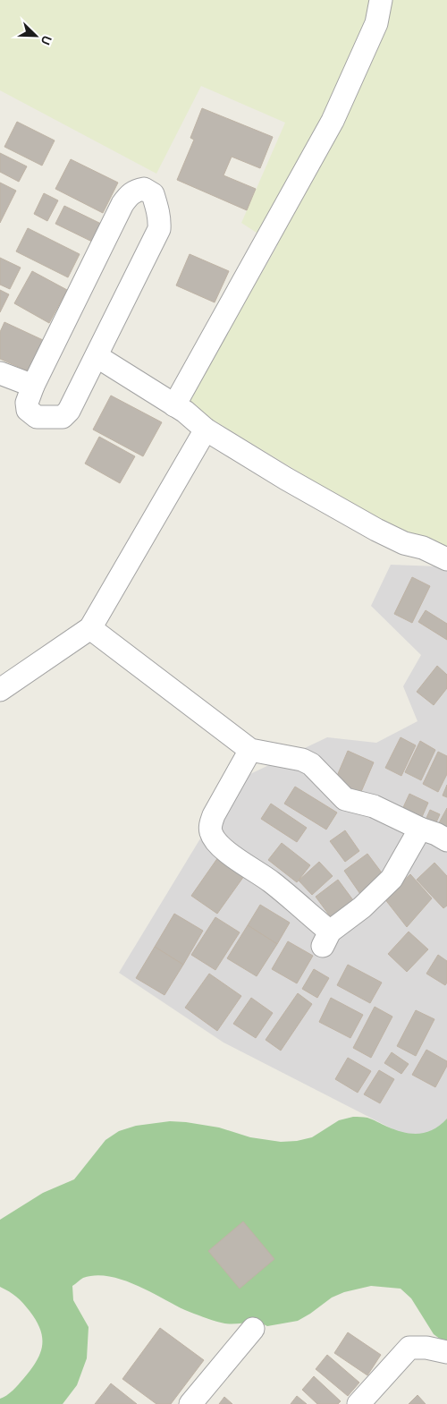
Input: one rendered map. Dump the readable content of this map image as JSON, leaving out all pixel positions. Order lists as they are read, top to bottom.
{
  "north": "bottom right"
}
